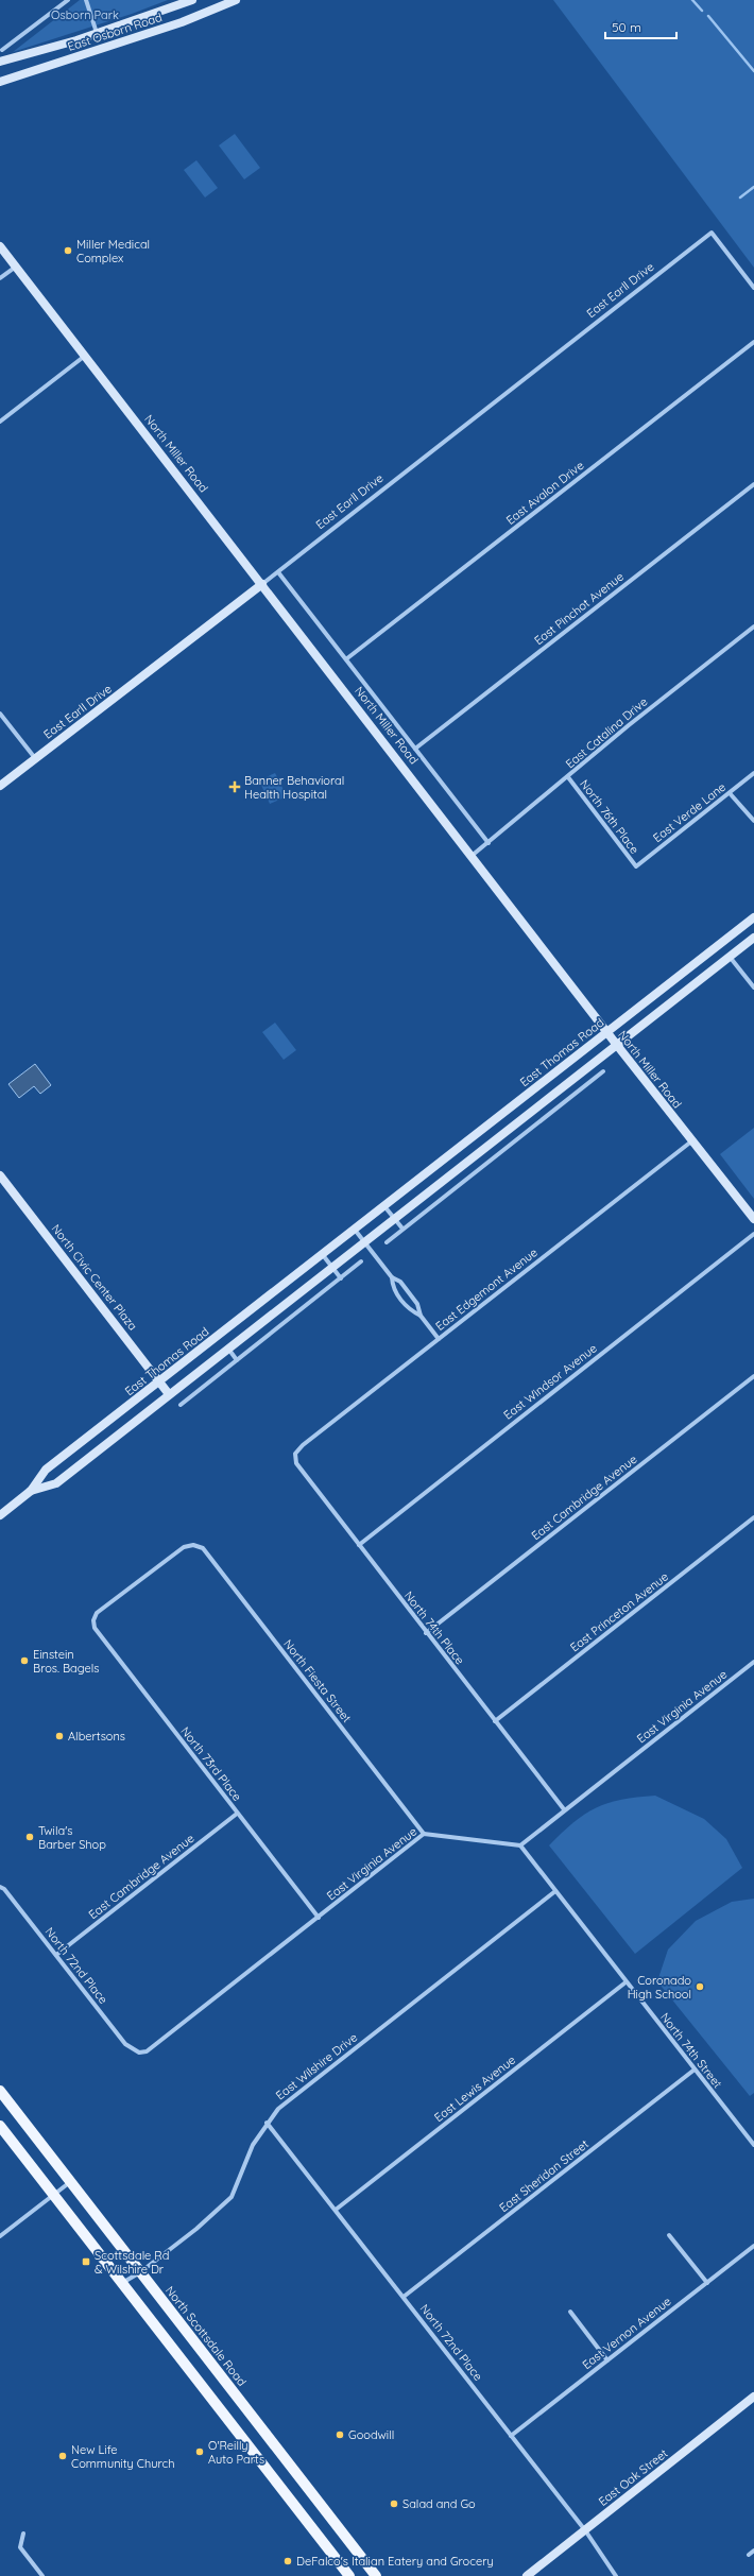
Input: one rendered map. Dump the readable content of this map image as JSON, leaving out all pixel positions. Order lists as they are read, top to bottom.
{
  "streets": {
    "main road": [
      "East Osborn Road",
      "East Earll Drive",
      "North Miller Road",
      "East Thomas Road",
      "North Civic Center Plaza",
      "North Scottsdale Road",
      "East Oak Street"
    ],
    "street": [
      "East Avalon Drive",
      "East Pinchot Avenue",
      "East Catalina Drive",
      "East Verde Lane",
      "North 76th Place",
      "East Edgemont Avenue",
      "East Windsor Avenue",
      "East Cambridge Avenue",
      "East Princeton Avenue",
      "North 74th Place",
      "North Fiesta Street",
      "East Virginia Avenue",
      "North 73rd Place",
      "North 72nd Place",
      "North 74th Street",
      "East Wilshire Drive",
      "East Lewis Avenue",
      "East Sheridan Street",
      "East Vernon Avenue"
    ]
  },
  "crossings": [
    ["East Earll Drive", "North Miller Road"],
    ["North Miller Road", "East Avalon Drive"],
    ["North Miller Road", "East Pinchot Avenue"],
    ["North Miller Road", "East Catalina Drive"],
    ["North Miller Road", "East Thomas Road"],
    ["North Miller Road", "East Edgemont Avenue"],
    ["East Catalina Drive", "North 76th Place"],
    ["East Verde Lane", "North 76th Place"],
    ["East Thomas Road", "North Civic Center Plaza"],
    ["East Edgemont Avenue", "North 74th Place"],
    ["East Windsor Avenue", "North 74th Place"],
    ["East Cambridge Avenue", "North 74th Place"],
    ["East Cambridge Avenue", "North 73rd Place"],
    ["East Cambridge Avenue", "North 72nd Place"],
    ["East Princeton Avenue", "North 74th Place"],
    ["North 74th Place", "East Virginia Avenue"],
    ["North Fiesta Street", "East Virginia Avenue"],
    ["North Fiesta Street", "North 73rd Place"],
    ["East Virginia Avenue", "North 73rd Place"],
    ["East Virginia Avenue", "North 72nd Place"],
    ["East Virginia Avenue", "North 74th Street"],
    ["North 72nd Place", "East Wilshire Drive"],
    ["North 72nd Place", "East Lewis Avenue"],
    ["North 72nd Place", "East Sheridan Street"],
    ["North 72nd Place", "East Vernon Avenue"],
    ["North 72nd Place", "East Oak Street"],
    ["North 74th Street", "East Wilshire Drive"],
    ["North 74th Street", "East Lewis Avenue"],
    ["North 74th Street", "East Sheridan Street"],
    ["East Wilshire Drive", "North Scottsdale Road"]
  ],
  "parks": ["Osborn Park"],
  "places": {
    "other": [
      "Miller Medical Complex",
      "Einstein Bros. Bagels",
      "Albertsons",
      "Twila's Barber Shop",
      "Coronado High School",
      "Goodwill",
      "O'Reilly Auto Parts",
      "New Life Community Church",
      "Salad and Go",
      "DeFalco's Italian Eatery and Grocery"
    ],
    "health": ["Banner Behavioral Health Hospital"],
    "transit": ["Scottsdale Rd & Wilshire Dr"]
  },
  "scale_bar": "50 m"
}
